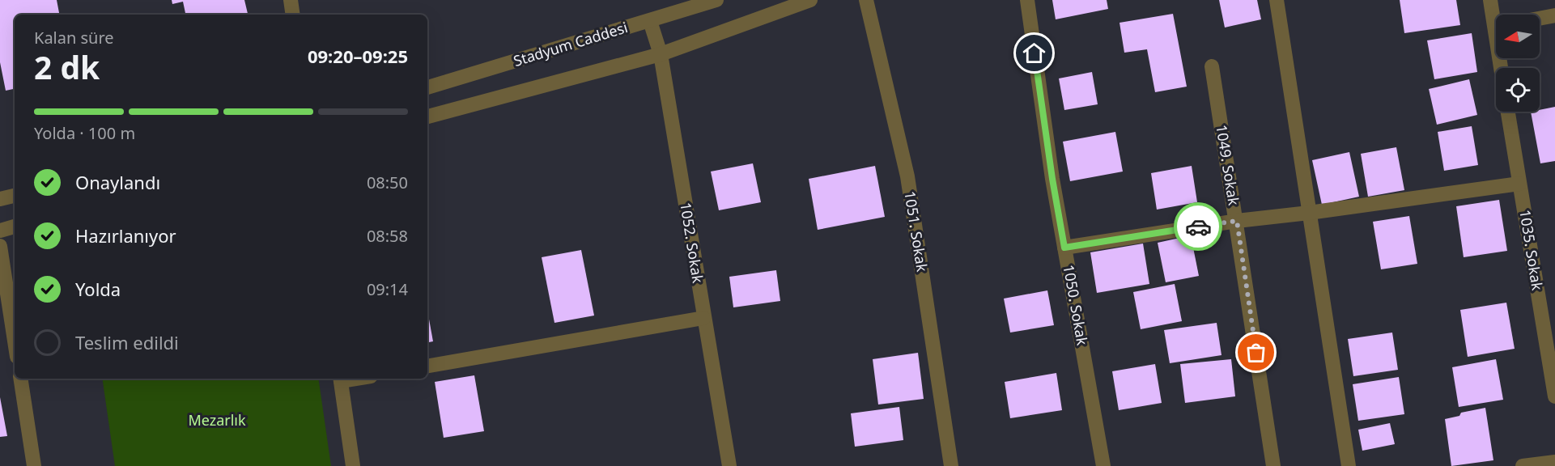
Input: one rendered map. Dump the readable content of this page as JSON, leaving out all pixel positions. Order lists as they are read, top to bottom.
{
  "streets": {
    "street": [
      "Stadyum Caddesi",
      "1049. Sokak",
      "1051. Sokak",
      "1052. Sokak",
      "1035. Sokak",
      "1050. Sokak"
    ]
  },
  "crossings": [
    ["Stadyum Caddesi", "1052. Sokak"]
  ],
  "parks": ["Mezarlık"],
  "north": "left",
  "page": {
    "heading": ["2 dk", "Kalan süre", "09:20–09:25"],
    "bar": "Yolda · 100 m",
    "list": [
      ["Onaylandı", "08:50"],
      ["Hazırlanıyor", "08:58"],
      ["Yolda", "09:14"],
      "Teslim edildi"
    ]
  }
}
